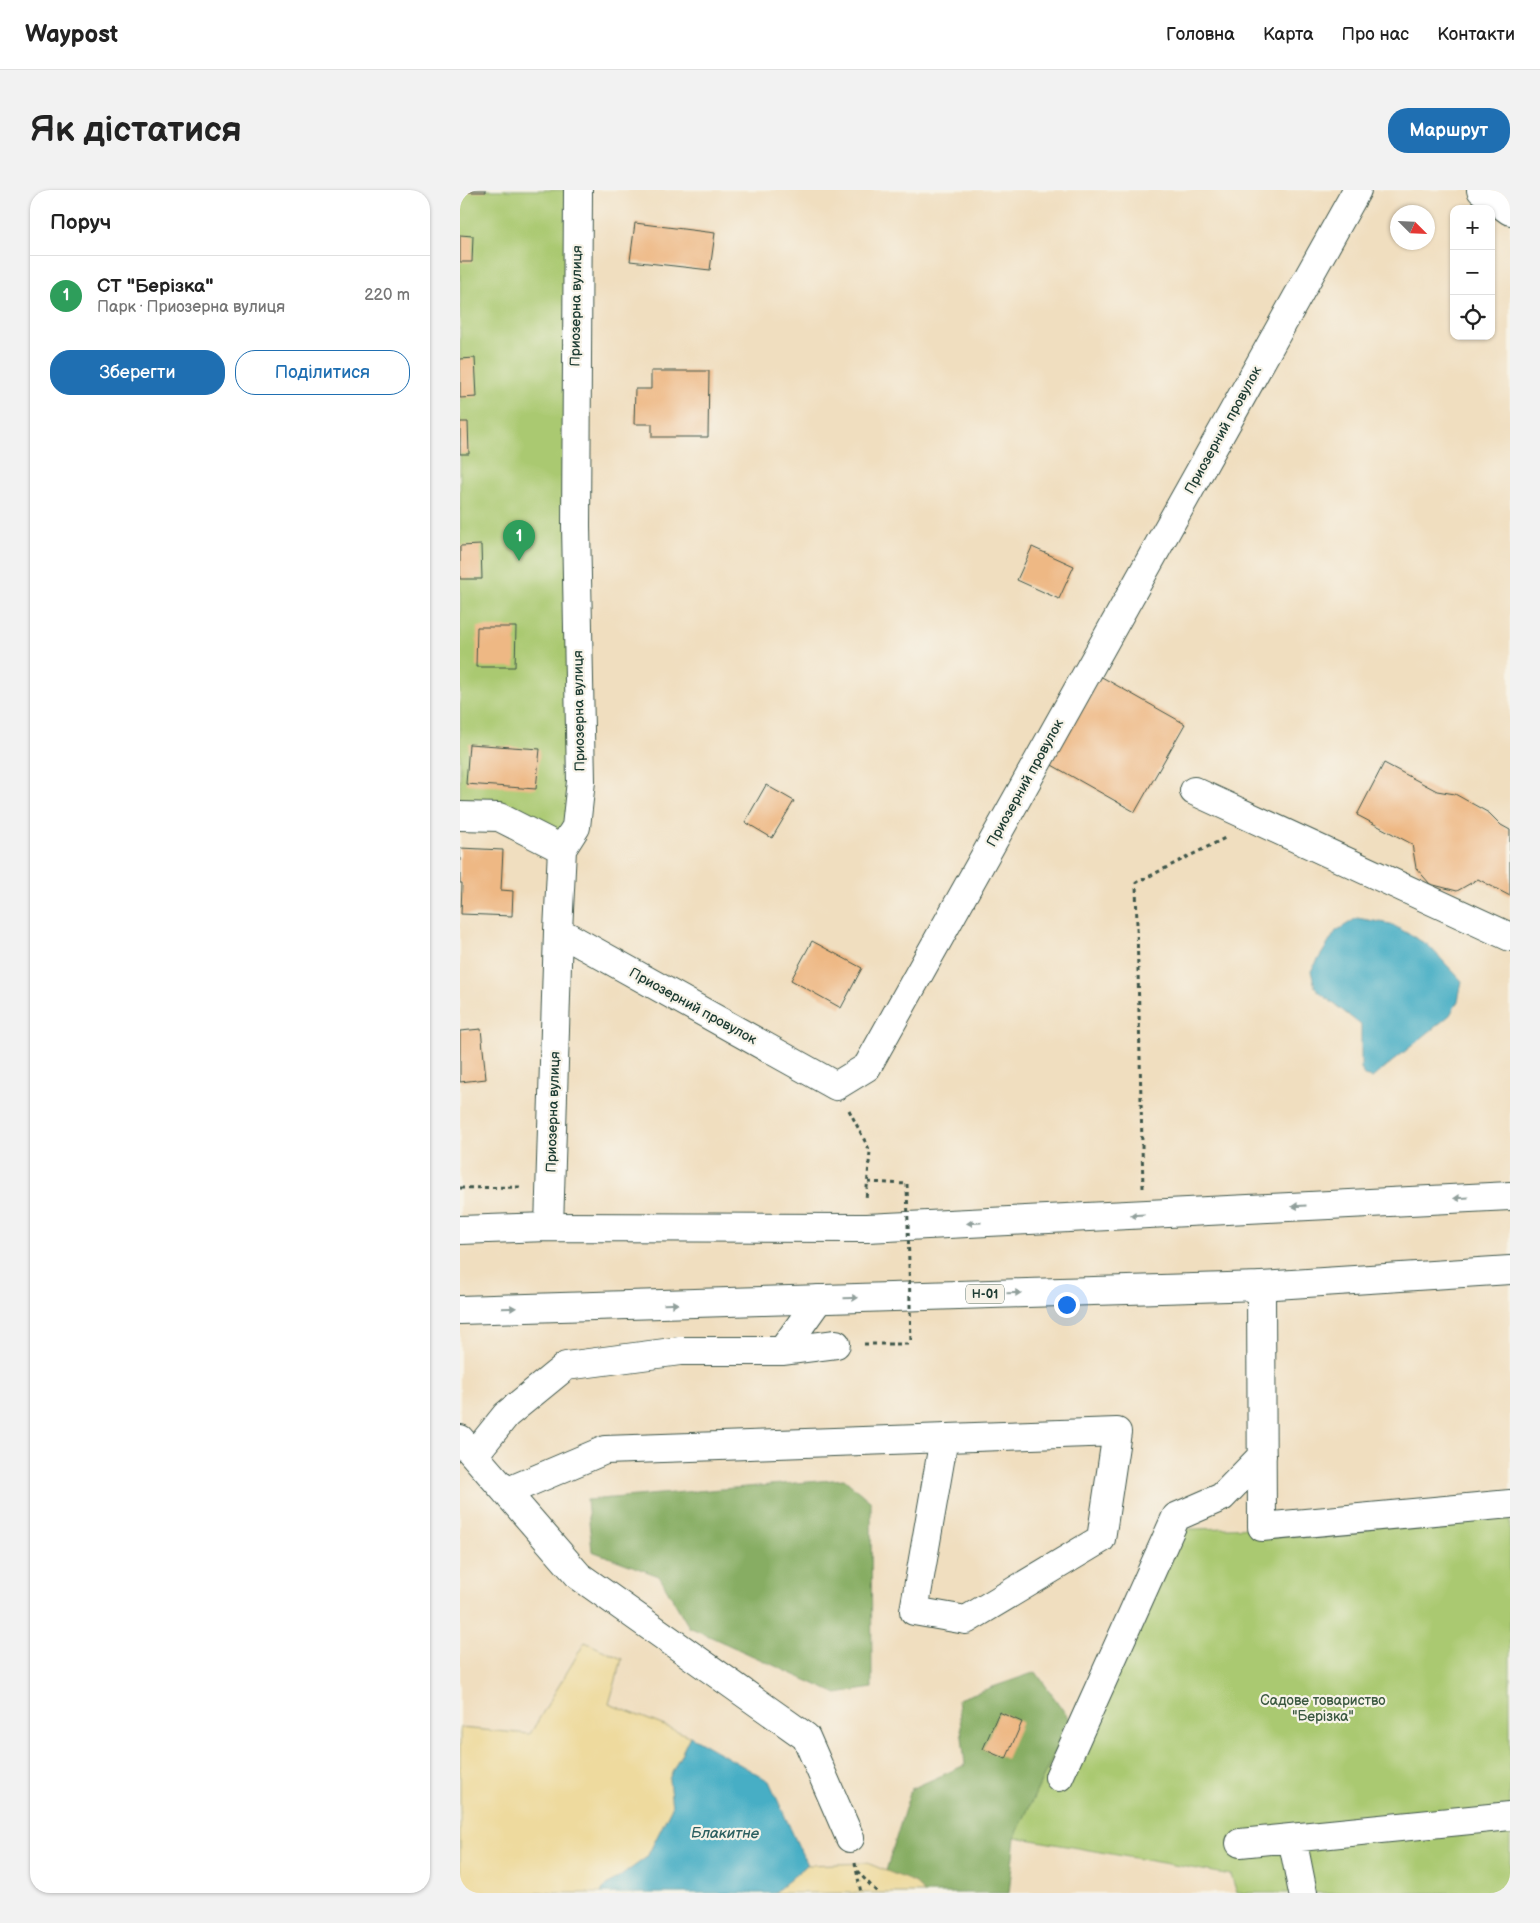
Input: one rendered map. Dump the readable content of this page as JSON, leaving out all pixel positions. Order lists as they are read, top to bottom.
{
  "streets": {
    "street": ["Приозерна вулиця", "Приозерний провулок", "Н-01"]
  },
  "crossings": [
    ["Приозерна вулиця", "Приозерний провулок"]
  ],
  "water": ["Блакитне"],
  "parks": ["Садове товариство \"Берізка\""],
  "north": "bottom right",
  "page": {
    "header": "Waypost",
    "nav": [
      "Головна",
      "Карта",
      "Про нас",
      "Контакти"
    ],
    "buttons": [
      "Маршрут",
      ["Зберегти", "Поділитися"]
    ],
    "title": "Як дістатися",
    "heading": "Поруч",
    "map_buttons": ["+", "−"],
    "list": [
      {
        "mark": "1",
        "name": "СТ \"Берізка\"",
        "note": "Парк · Приозерна вулиця",
        "value": "220 m"
      }
    ],
    "pins": "1"
  }
}
